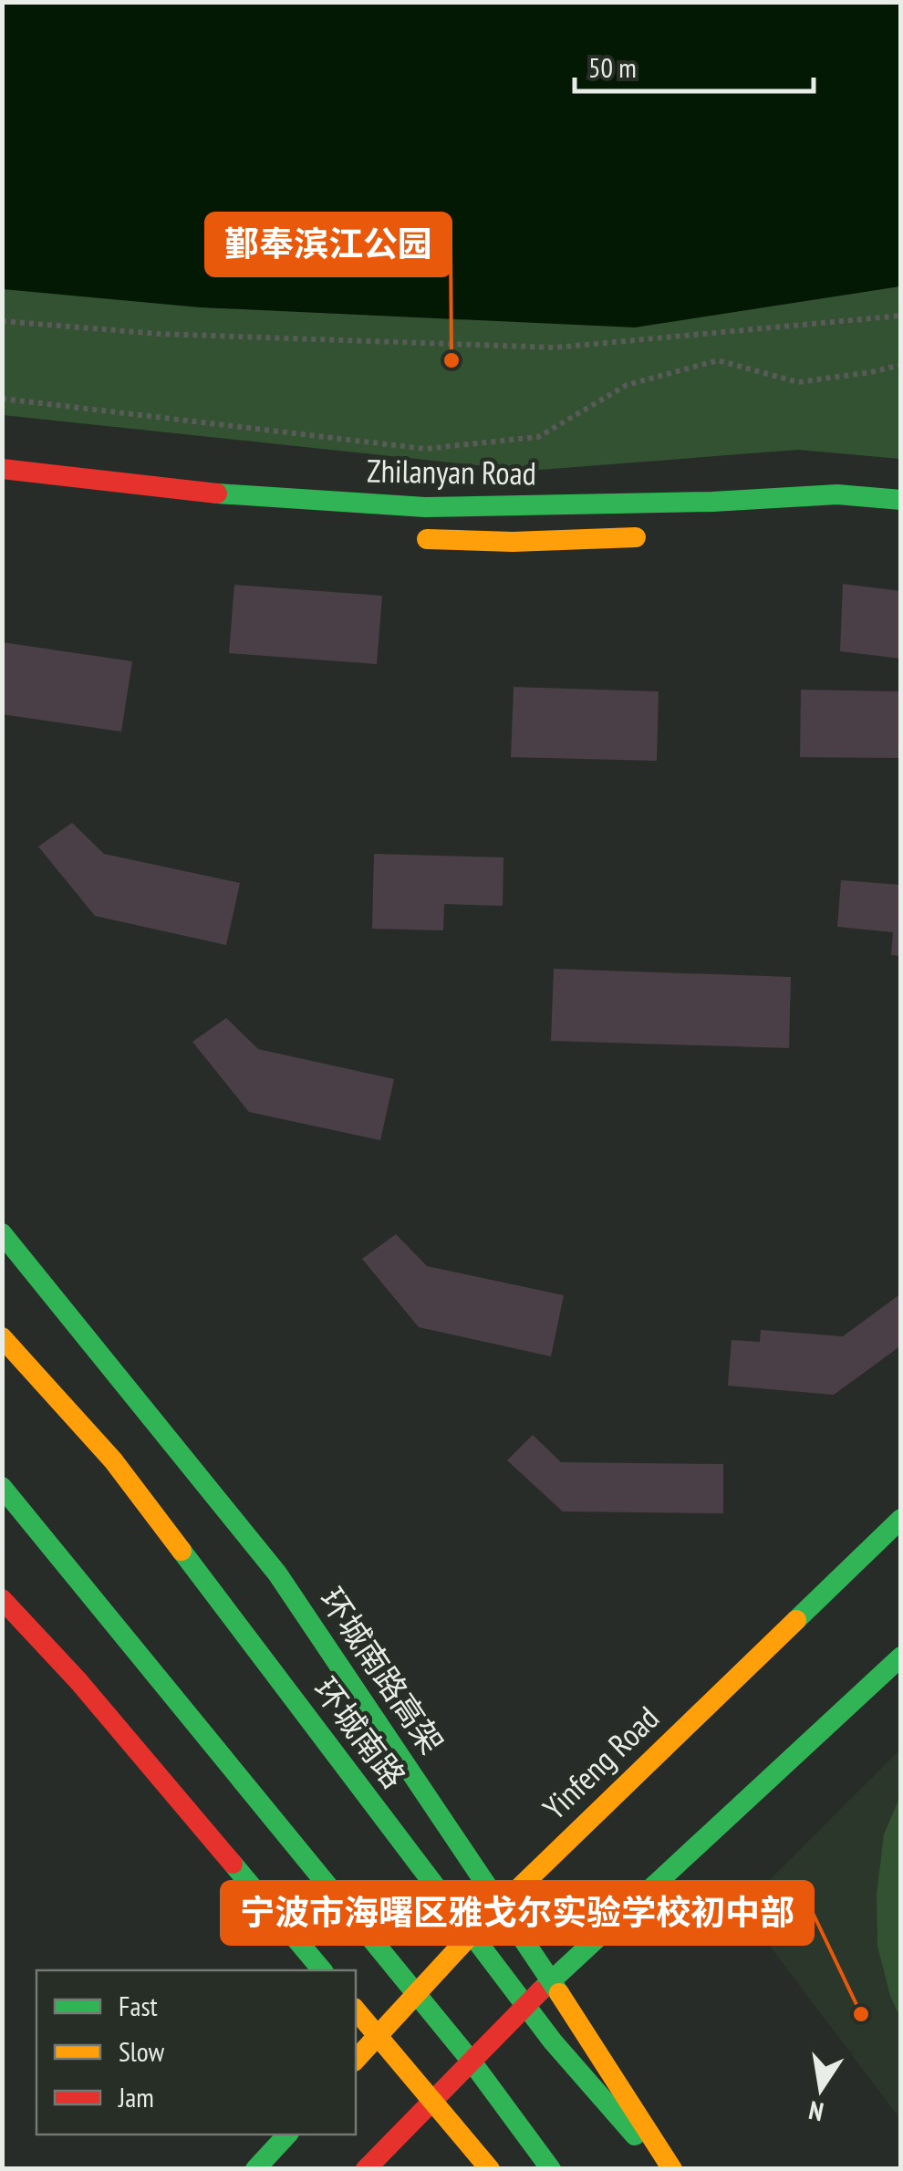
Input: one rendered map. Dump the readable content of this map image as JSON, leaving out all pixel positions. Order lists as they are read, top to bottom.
{
  "streets": {
    "main road": [
      "Zhilanyan Road",
      "环城南路高架",
      "环城南路",
      "Yinfeng Road"
    ]
  },
  "crossings": [
    ["环城南路", "Yinfeng Road"]
  ],
  "places": ["鄞奉滨江公园", "宁波市海曙区雅戈尔实验学校初中部"],
  "legend": ["Fast", "Slow", "Jam"],
  "scale_bar": "50 m",
  "north": "bottom"
}
